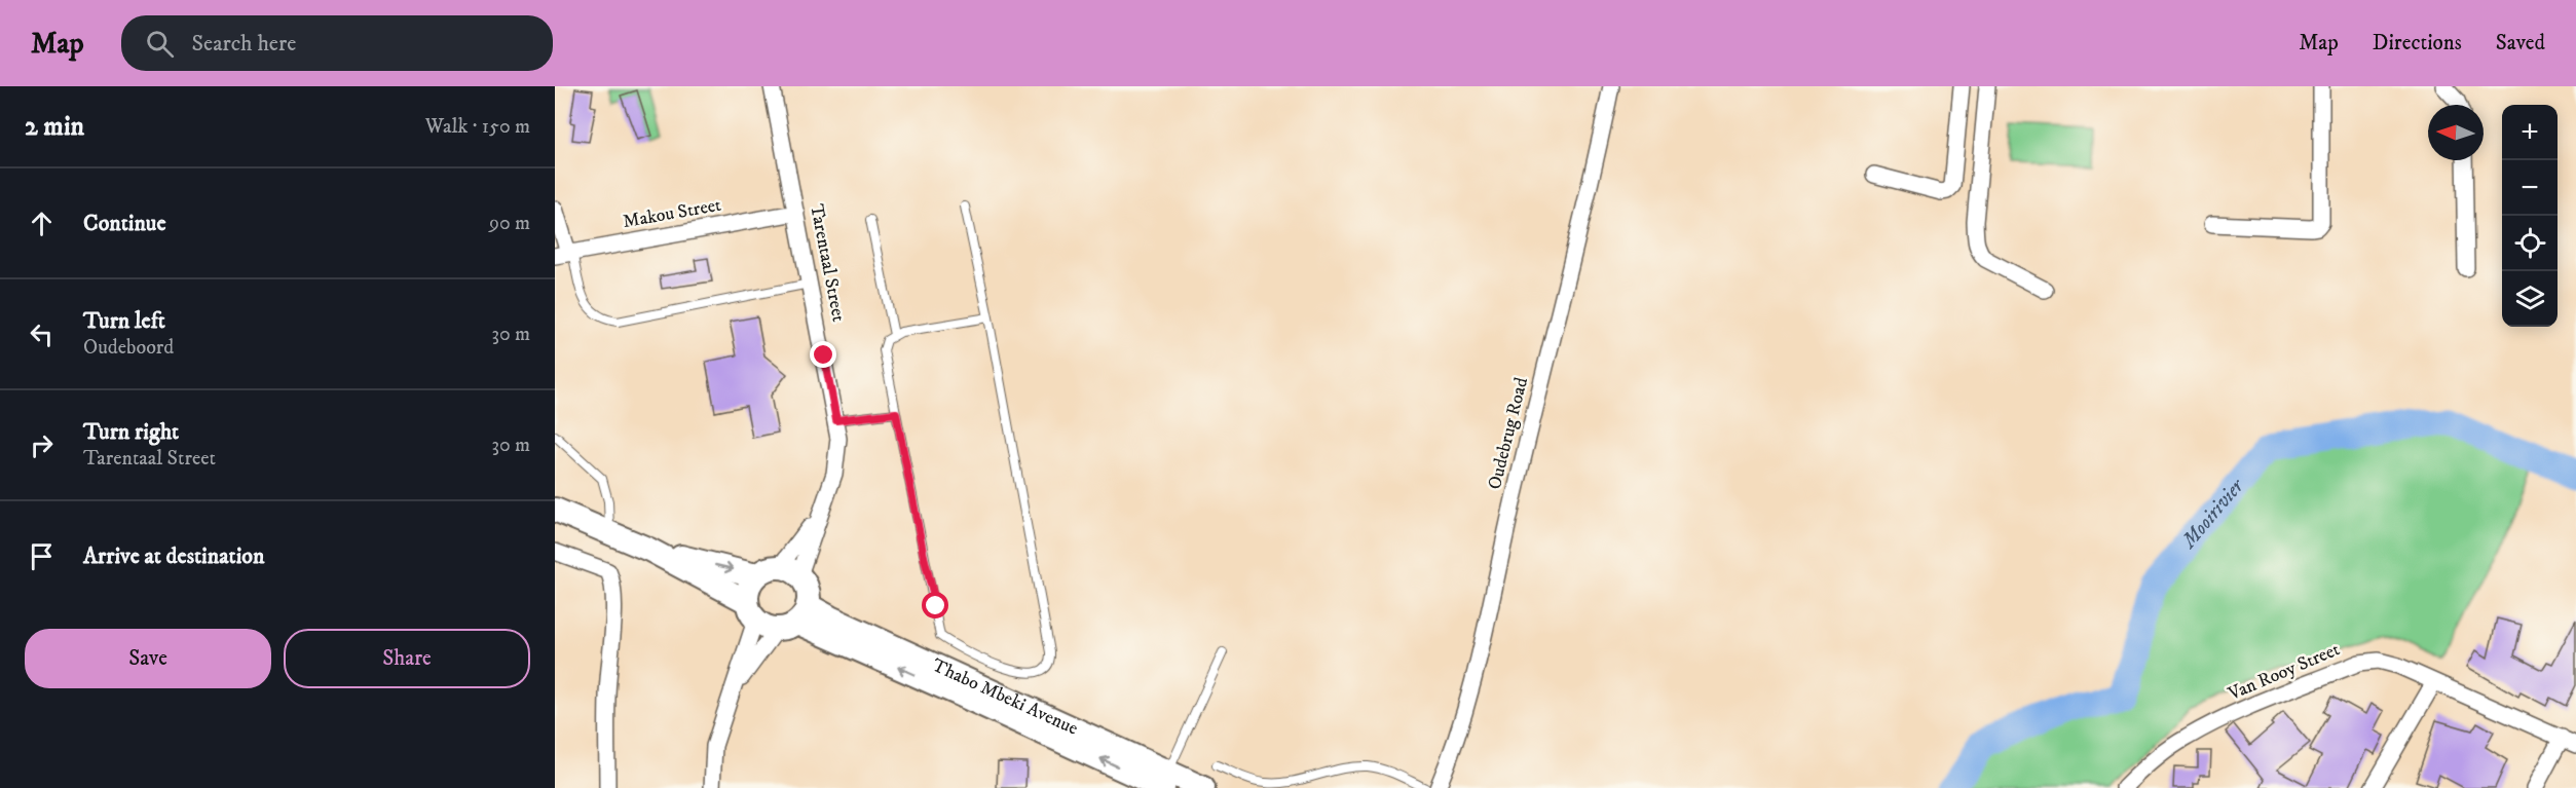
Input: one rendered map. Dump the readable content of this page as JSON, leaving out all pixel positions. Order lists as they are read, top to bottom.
{
  "streets": {
    "main road": ["Thabo Mbeki Avenue"],
    "street": [
      "Makou Street",
      "Tarentaal Street",
      "Oudebrug Road",
      "Van Rooy Street"
    ]
  },
  "crossings": [
    ["Makou Street", "Tarentaal Street"]
  ],
  "water": ["Mooirivier"],
  "north": "left",
  "page": {
    "header": "Map",
    "search": "Search here",
    "nav": ["Map", "Directions", "Saved"],
    "heading": ["2 min", "Walk · 150 m"],
    "map_buttons": ["+", "−"],
    "list": [
      ["Continue", "90 m"],
      ["Turn left", "Oudeboord", "30 m"],
      ["Turn right", "Tarentaal Street", "30 m"],
      "Arrive at destination"
    ],
    "buttons": ["Save", "Share"]
  }
}
